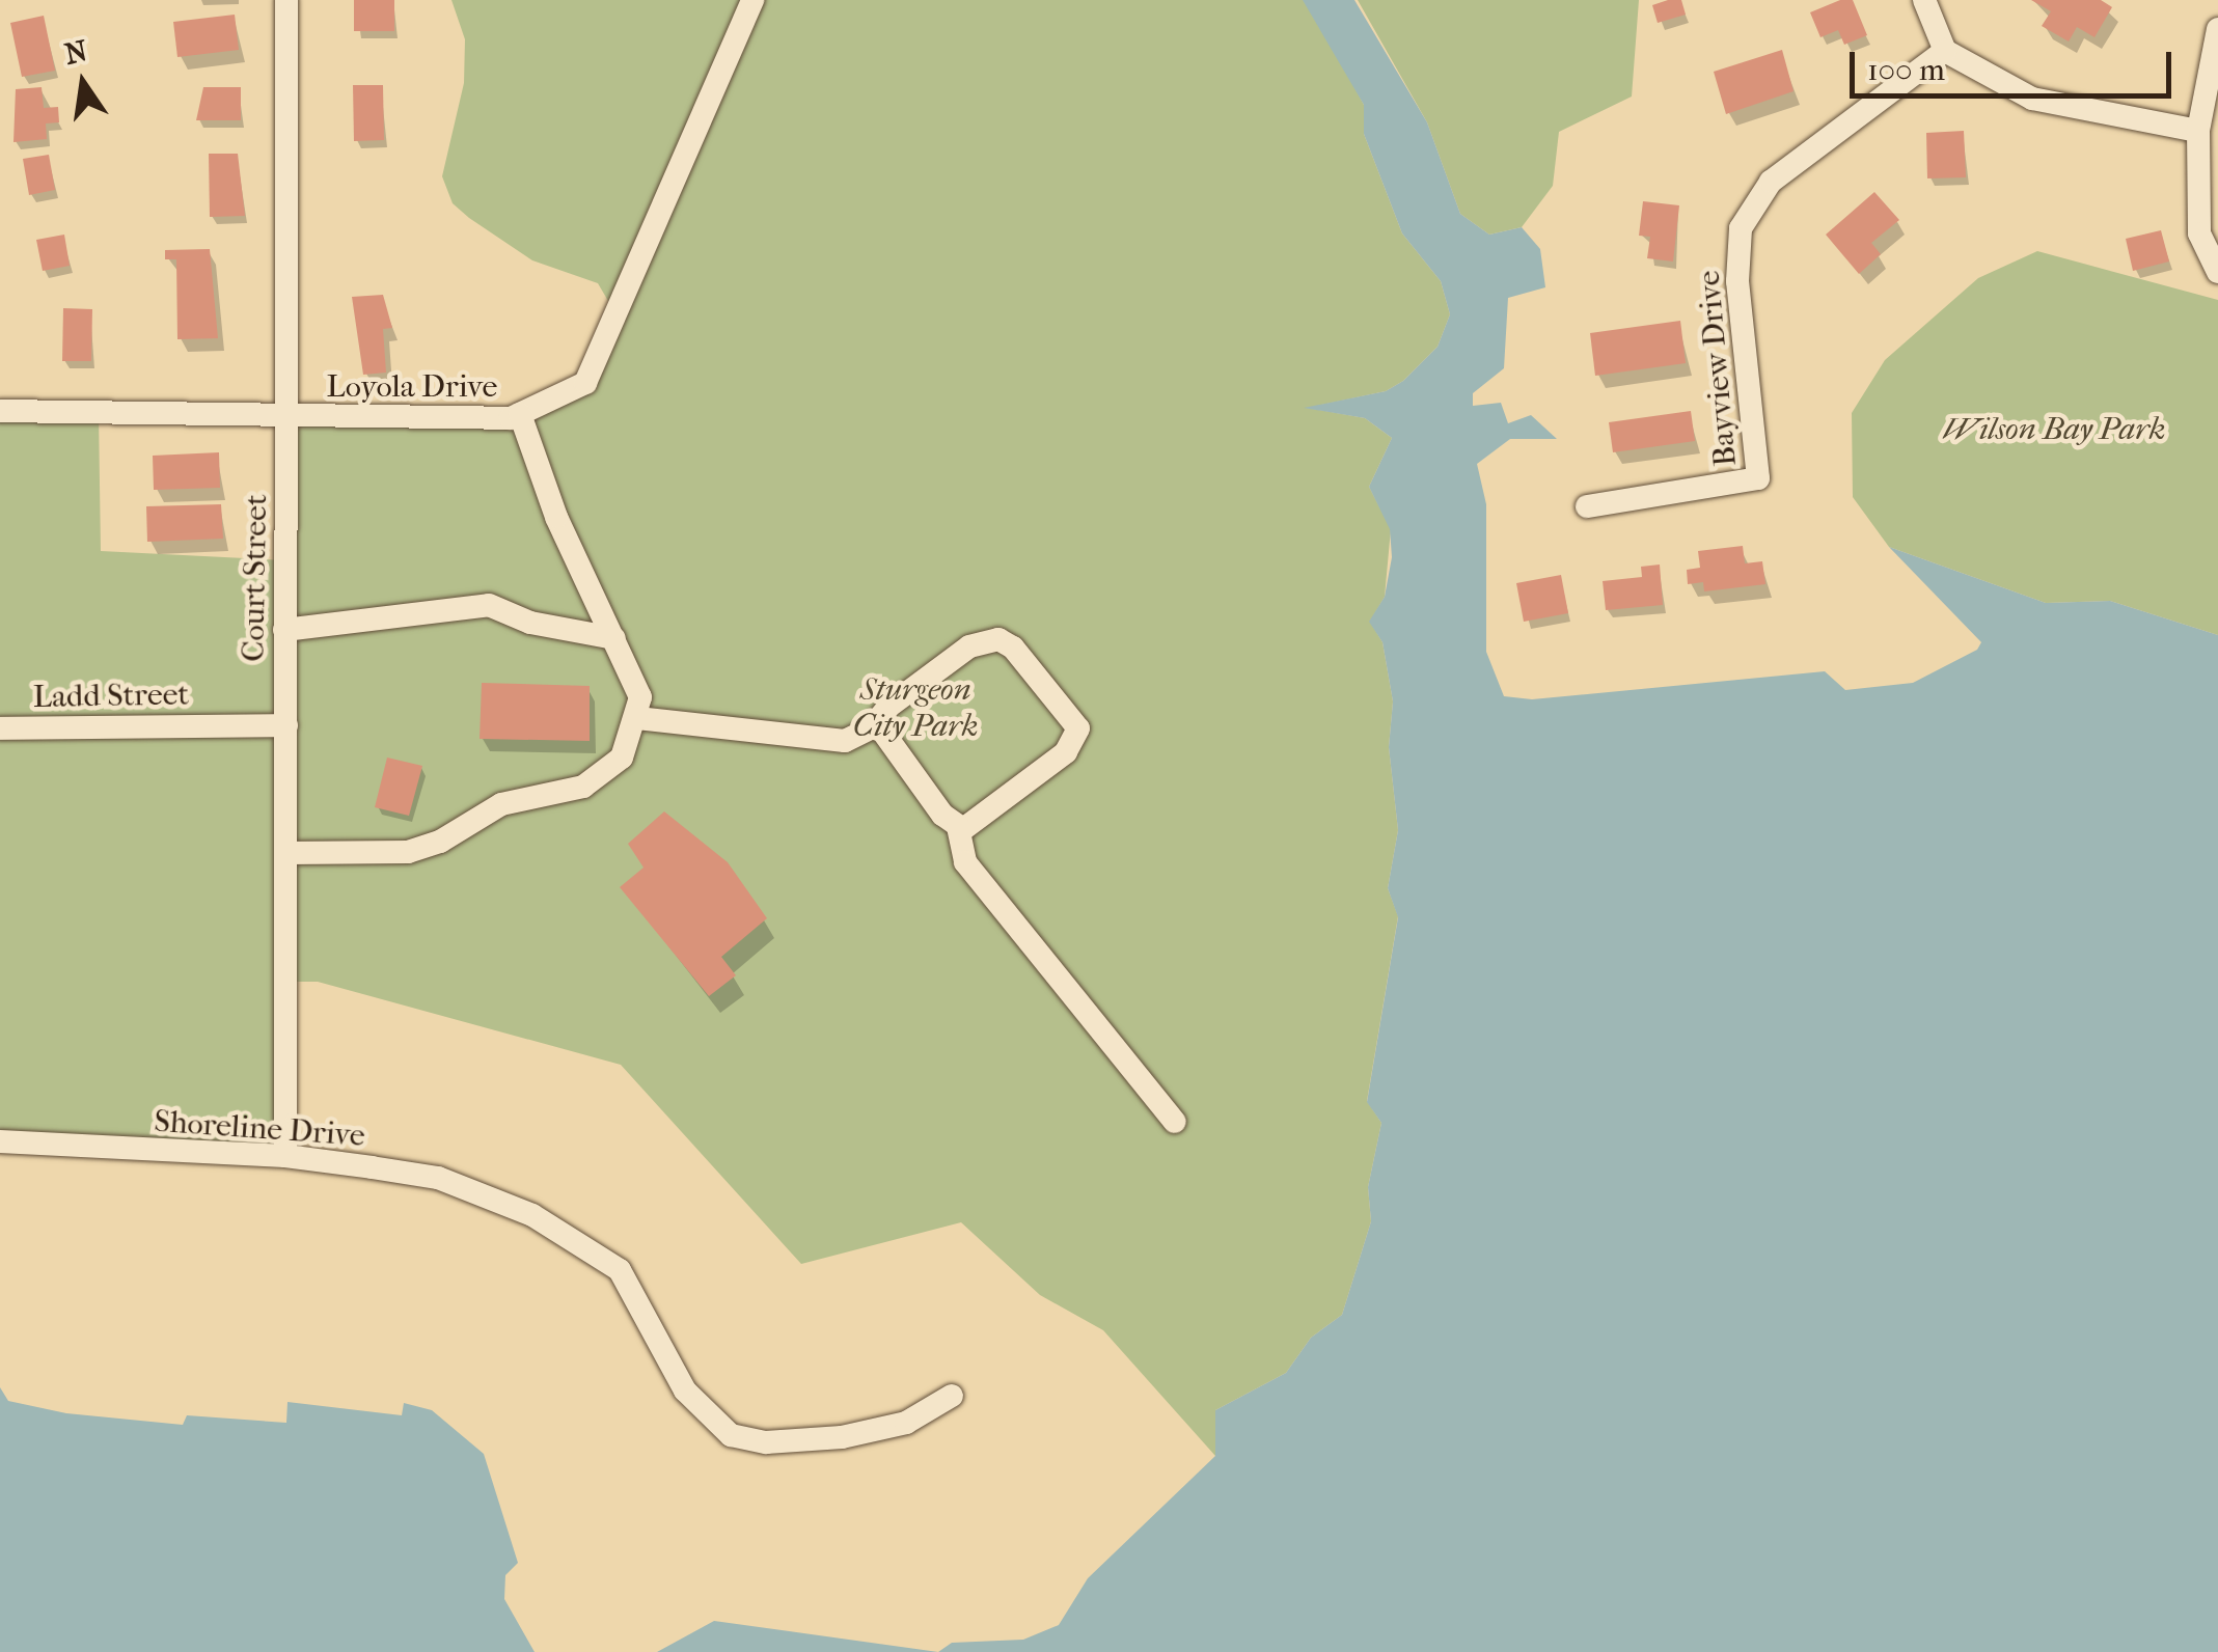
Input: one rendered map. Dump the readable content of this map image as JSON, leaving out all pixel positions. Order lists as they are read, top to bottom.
{
  "streets": {
    "street": [
      "Bayview Drive",
      "Loyola Drive",
      "Court Street",
      "Ladd Street",
      "Shoreline Drive"
    ]
  },
  "crossings": [
    ["Loyola Drive", "Court Street"],
    ["Court Street", "Ladd Street"],
    ["Court Street", "Shoreline Drive"]
  ],
  "parks": ["Wilson Bay Park", "Sturgeon City Park"],
  "scale_bar": "100 m",
  "north": "top"
}
